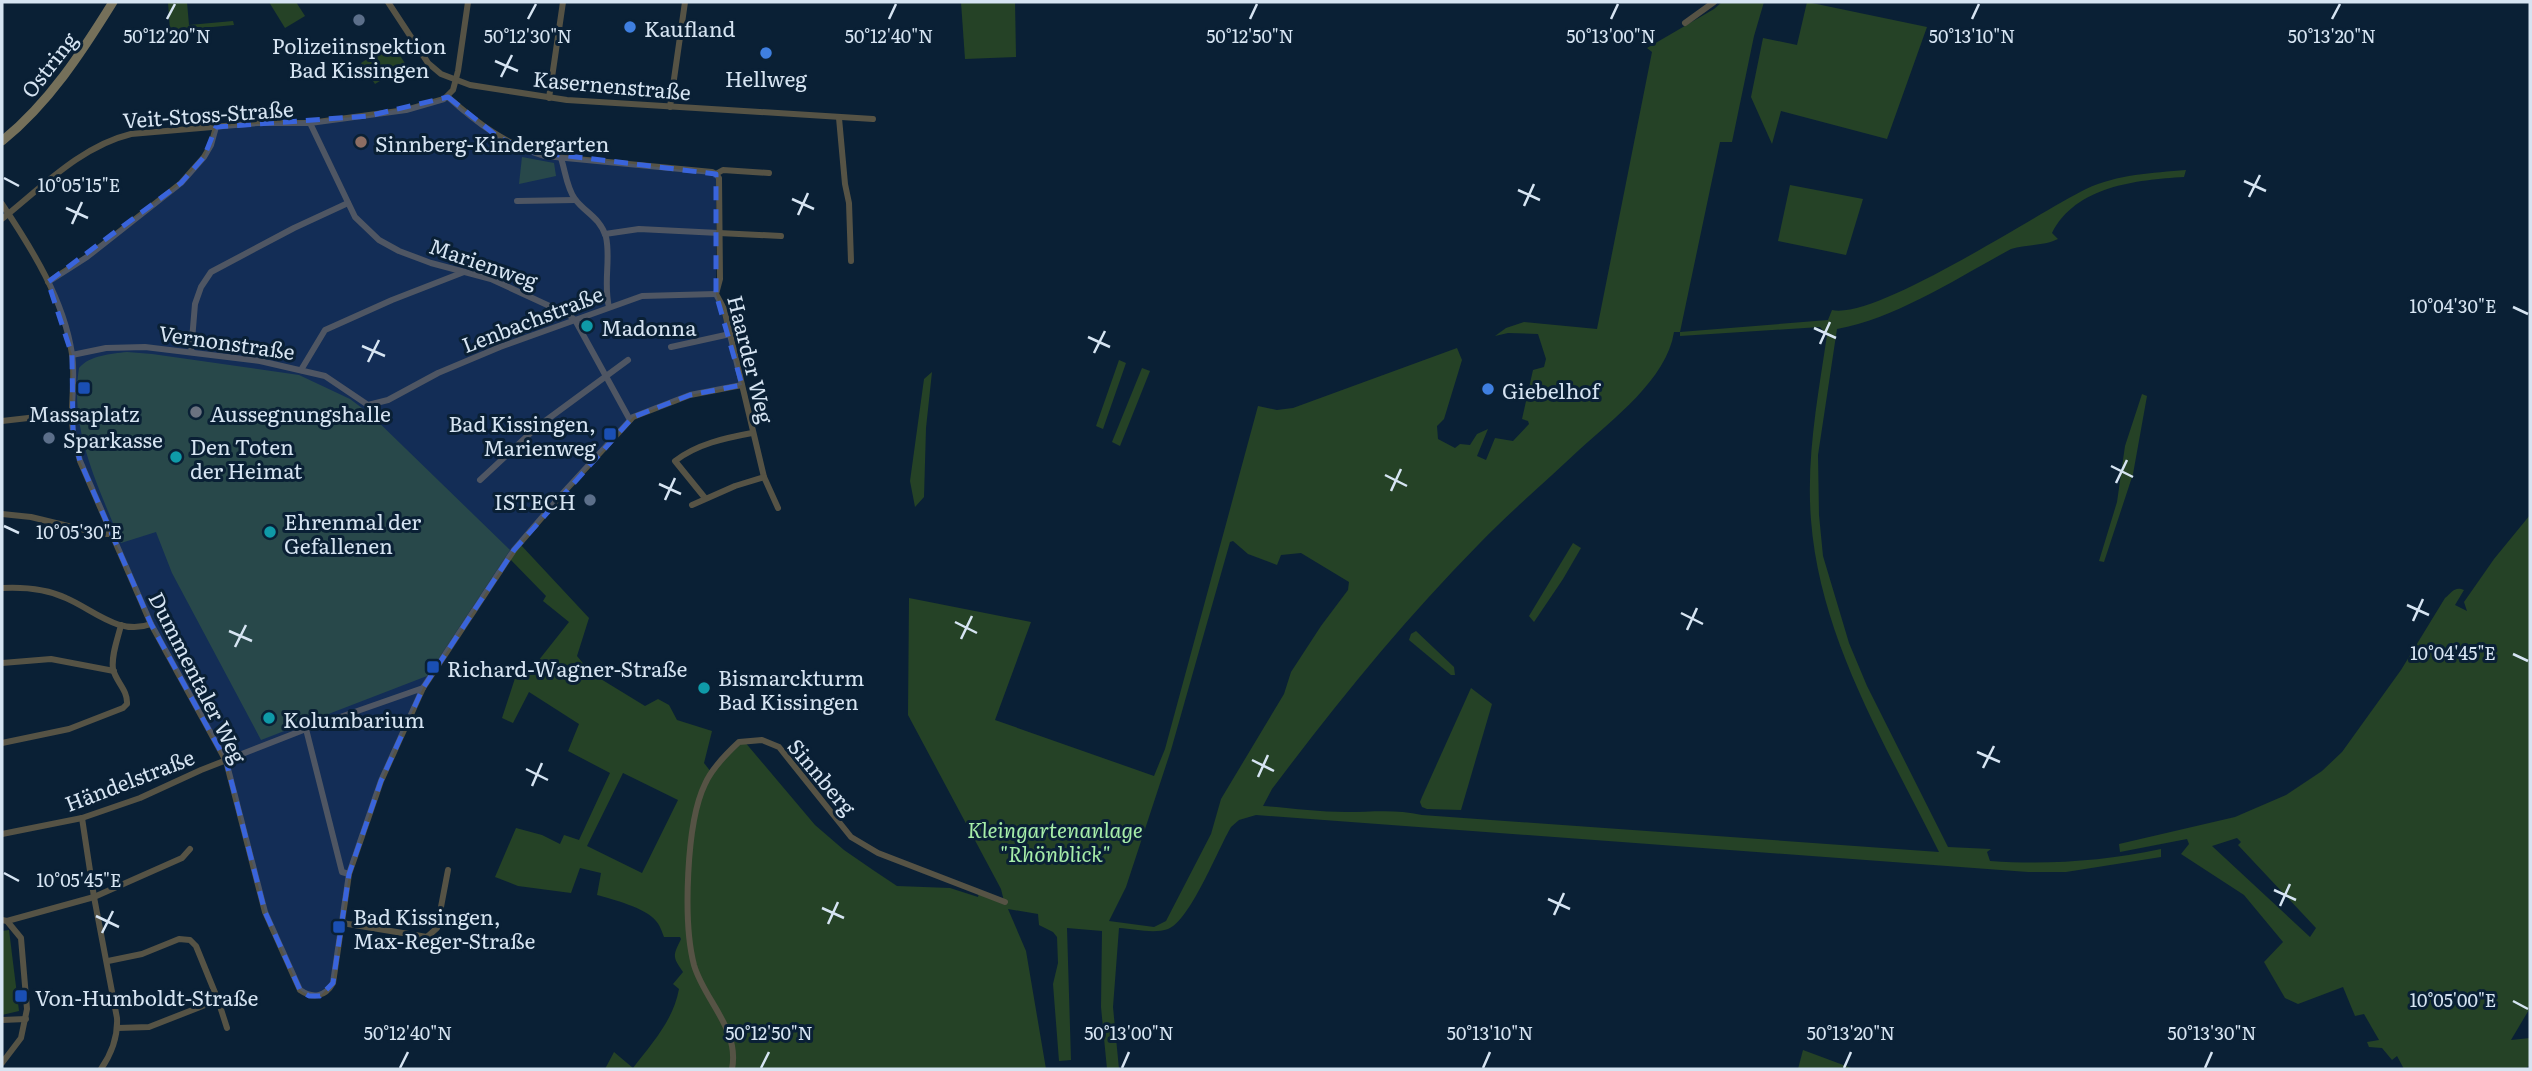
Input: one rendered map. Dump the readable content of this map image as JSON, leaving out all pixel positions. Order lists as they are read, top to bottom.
{
  "streets": {
    "main road": ["Ostring"],
    "street": [
      "Kasernenstraße",
      "Veit-Stoss-Straße",
      "Marienweg",
      "Lenbachstraße",
      "Vernonstraße",
      "Haarder Weg",
      "Dummentaler Weg",
      "Sinnberg",
      "Händelstraße"
    ]
  },
  "crossings": [
    ["Marienweg", "Lenbachstraße"],
    ["Lenbachstraße", "Vernonstraße"],
    ["Lenbachstraße", "Haarder Weg"],
    ["Dummentaler Weg", "Händelstraße"]
  ],
  "parks": ["Kleingartenanlage \"Rhönblick\""],
  "places": {
    "other": [
      "Polizeiinspektion Bad Kissingen",
      "Kaufland",
      "Hellweg",
      "Sinnberg-Kindergarten",
      "Madonna",
      "Giebelhof",
      "Aussegnungshalle",
      "Sparkasse",
      "Den Toten der Heimat",
      "ISTECH",
      "Ehrenmal der Gefallenen",
      "Bismarckturm Bad Kissingen",
      "Kolumbarium"
    ],
    "transit": [
      "Massaplatz",
      "Bad Kissingen, Marienweg",
      "Richard-Wagner-Straße",
      "Bad Kissingen, Max-Reger-Straße",
      "Von-Humboldt-Straße"
    ]
  },
  "coordinates": [
    "50°12'20\"N",
    "50°12'30\"N",
    "50°12'40\"N",
    "50°12'50\"N",
    "50°13'00\"N",
    "50°13'10\"N",
    "50°13'20\"N",
    "10°05'15\"E",
    "10°04'30\"E",
    "10°05'30\"E",
    "10°04'45\"E",
    "10°05'45\"E",
    "10°05'00\"E",
    "50°13'30\"N"
  ]
}
